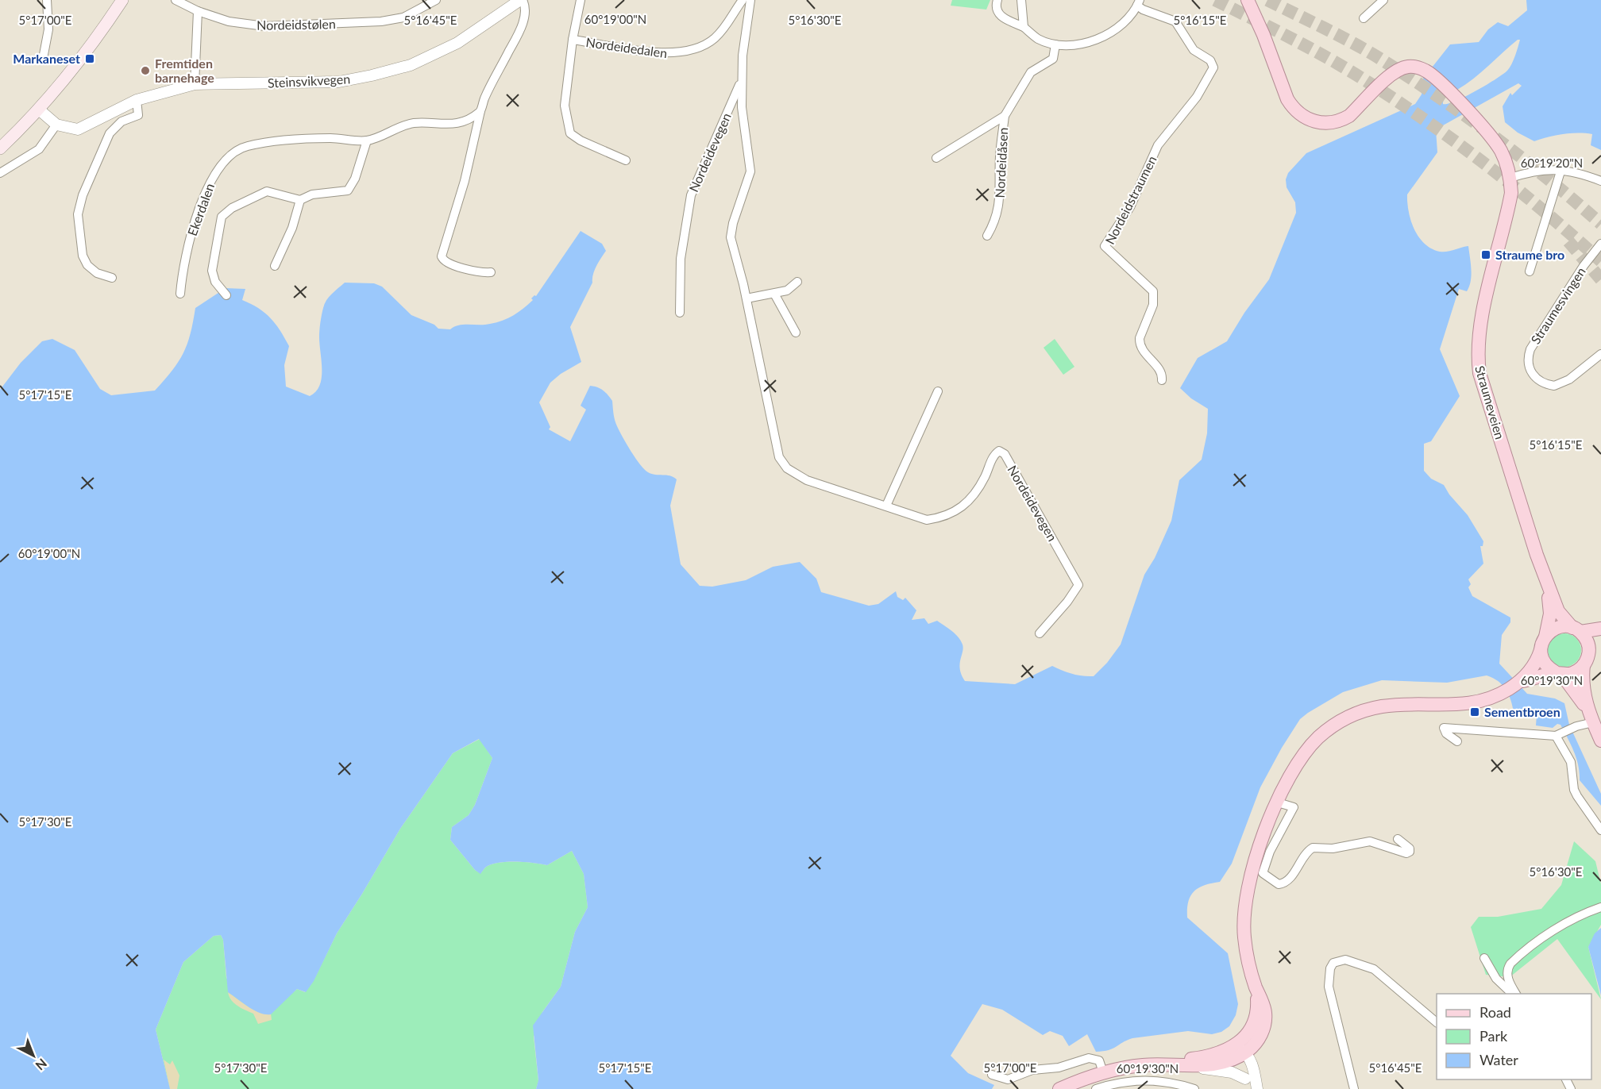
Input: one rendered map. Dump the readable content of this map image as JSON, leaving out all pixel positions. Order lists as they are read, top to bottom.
{
  "streets": {
    "main road": ["Straumeveien"],
    "street": [
      "Nordeidstølen",
      "Nordeidedalen",
      "Steinsvikvegen",
      "Nordeidevegen",
      "Nordeidåsen",
      "Nordeidstraumen",
      "Ekerdalen",
      "Straumesvingen"
    ]
  },
  "places": {
    "transit": ["Markaneset", "Straume bro", "Sementbroen"],
    "other": ["Fremtiden barnehage"]
  },
  "legend": ["Road", "Park", "Water"],
  "north": "bottom right",
  "coordinates": [
    "60°19'00\"N",
    "5°17'00\"E",
    "5°16'45\"E",
    "5°16'30\"E",
    "5°16'15\"E",
    "60°19'20\"N",
    "5°17'15\"E",
    "60°19'30\"N",
    "5°17'30\"E"
  ]
}
